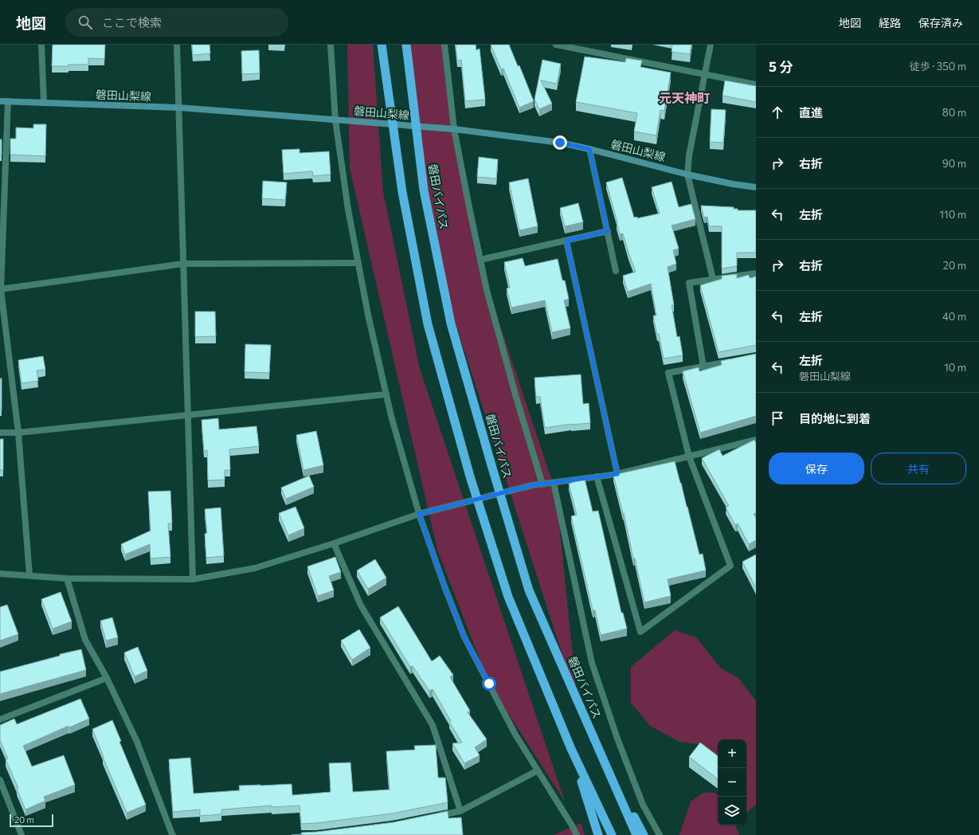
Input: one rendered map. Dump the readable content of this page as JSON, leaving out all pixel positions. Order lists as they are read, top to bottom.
{
  "streets": {
    "highway": ["磐田バイパス"],
    "main road": ["磐田山梨線"]
  },
  "districts": ["元天神町"],
  "scale_bar": "20 m",
  "page": {
    "header": "地図",
    "search": "ここで検索",
    "nav": ["地図", "経路", "保存済み"],
    "heading": ["5 分", "徒歩 · 350 m"],
    "list": [
      ["直進", "80 m"],
      ["右折", "90 m"],
      ["左折", "110 m"],
      ["右折", "20 m"],
      ["左折", "40 m"],
      ["左折", "磐田山梨線", "10 m"],
      "目的地に到着"
    ],
    "buttons": ["保存", "共有"],
    "map_buttons": ["+", "−"],
    "scale": "20 m"
  }
}
